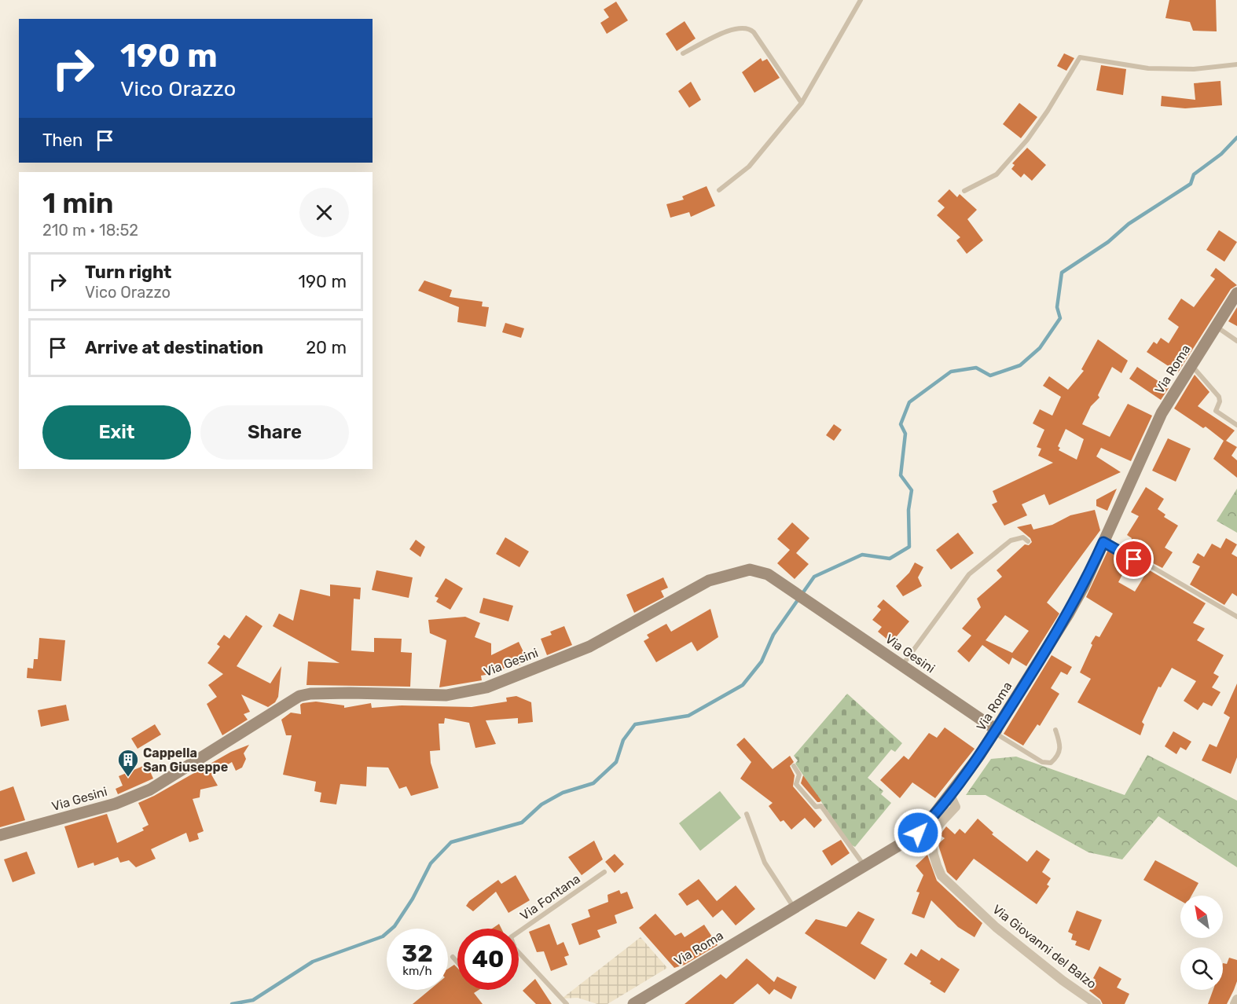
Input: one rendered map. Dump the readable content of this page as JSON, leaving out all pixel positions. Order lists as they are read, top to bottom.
{
  "streets": {
    "street": ["Via Roma", "Via Gesini", "Via Giovanni del Balzo"],
    "lane": ["Via Fontana"]
  },
  "crossings": [
    ["Via Roma", "Via Gesini"],
    ["Via Roma", "Via Giovanni del Balzo"]
  ],
  "places": {
    "building": ["Cappella San Giuseppe"]
  },
  "north": "top left",
  "page": {
    "turn": ["190 m", "Vico Orazzo"],
    "then": "Then",
    "heading": ["1 min", "210 m · 18:52"],
    "list": [
      {
        "name": "Turn right",
        "note": "Vico Orazzo",
        "value": "190 m"
      },
      {
        "name": "Arrive at destination",
        "value": "20 m"
      }
    ],
    "buttons": ["Exit", "Share"],
    "speed": "32 km/h",
    "limit": "40"
  }
}
